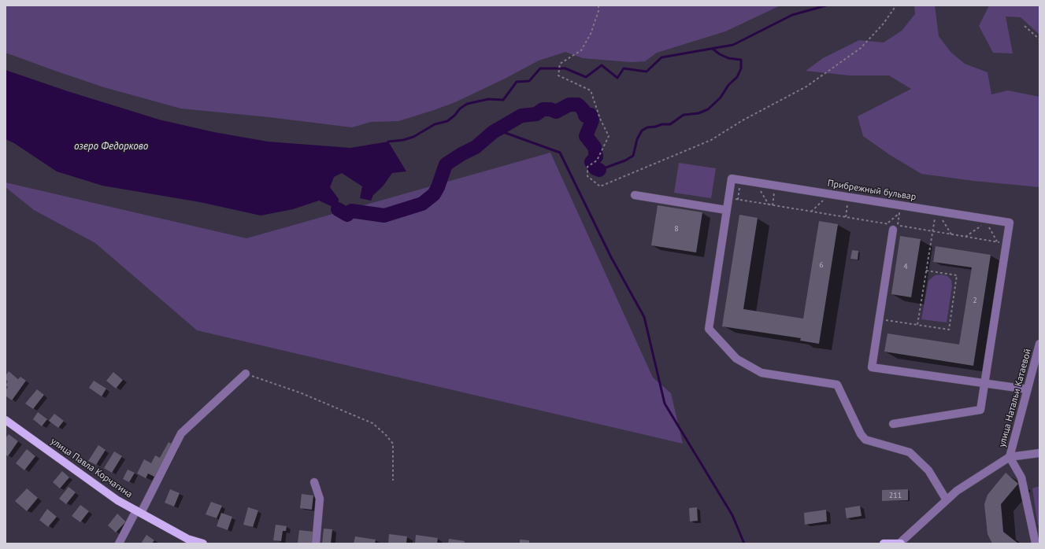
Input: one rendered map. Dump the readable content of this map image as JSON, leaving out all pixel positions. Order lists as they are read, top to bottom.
{
  "streets": {
    "main road": ["улица Павла Корчагина"],
    "street": ["Прибрежный бульвар", "улица Натальи Катаевой"]
  },
  "water": ["озеро Федорково"],
  "house_numbers": [
    "8",
    "6",
    "4",
    "2",
    "211"
  ]
}
